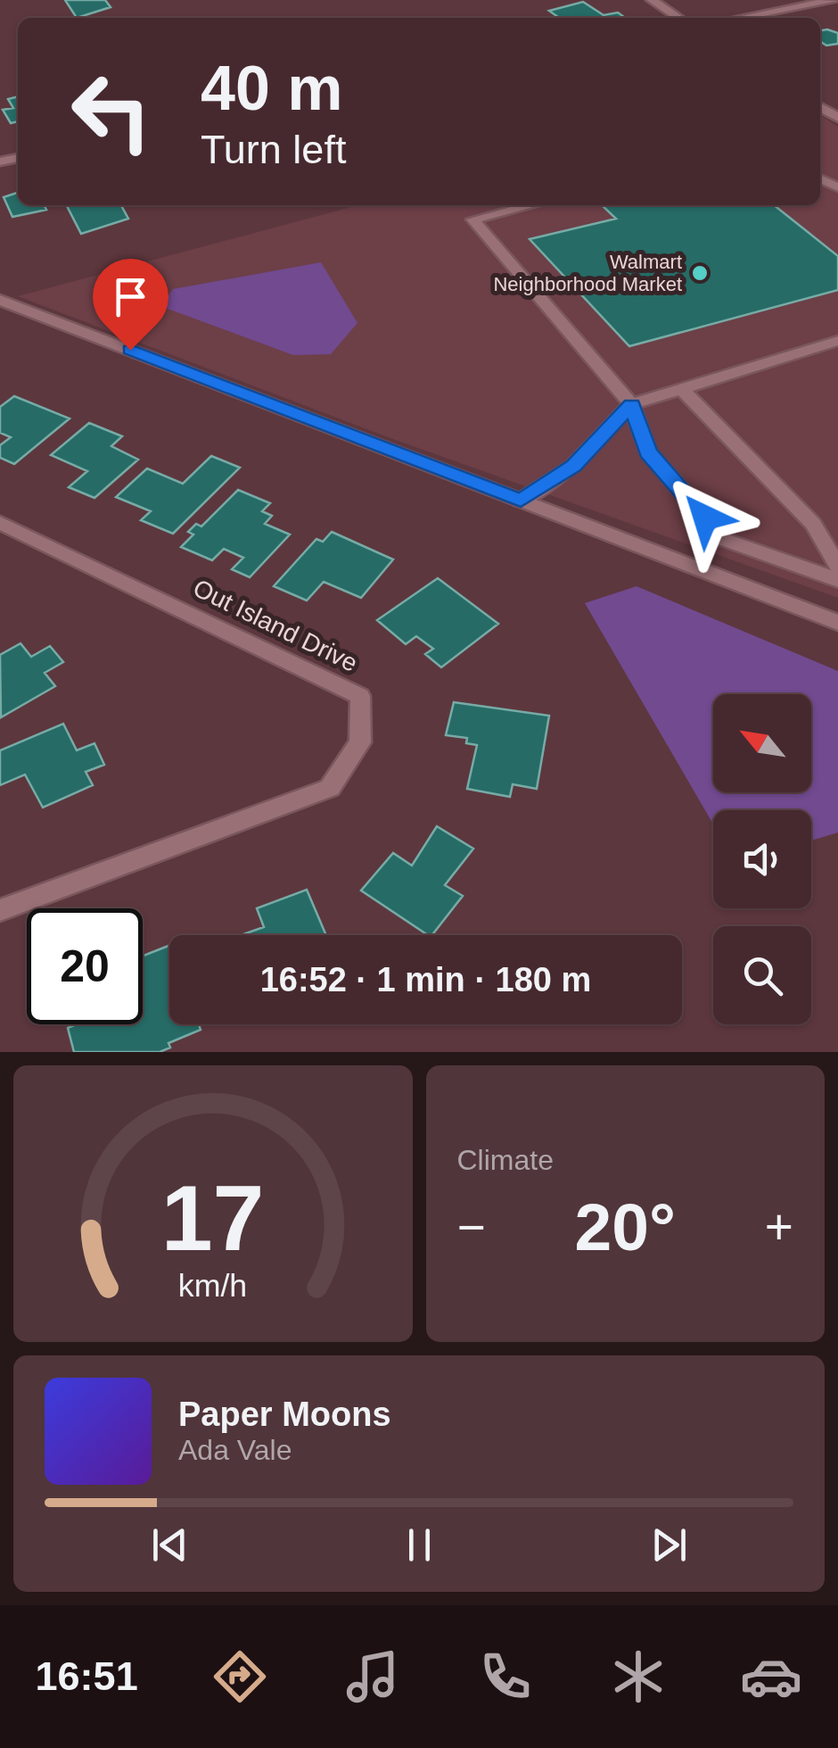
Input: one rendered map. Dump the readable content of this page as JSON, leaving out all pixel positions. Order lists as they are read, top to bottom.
{
  "streets": {
    "street": ["Out Island Drive"]
  },
  "places": ["Walmart Neighborhood Market"],
  "north": "top left",
  "page": {
    "turn": ["40 m", "Turn left"],
    "limit": "20",
    "trip": "16:52 · 1 min · 180 m",
    "tile": "Climate",
    "heat": ["−", "20°", "+"],
    "song": ["Paper Moons", "Ada Vale"],
    "tabs": "16:51",
    "gauge": ["17", "km/h"]
  }
}
